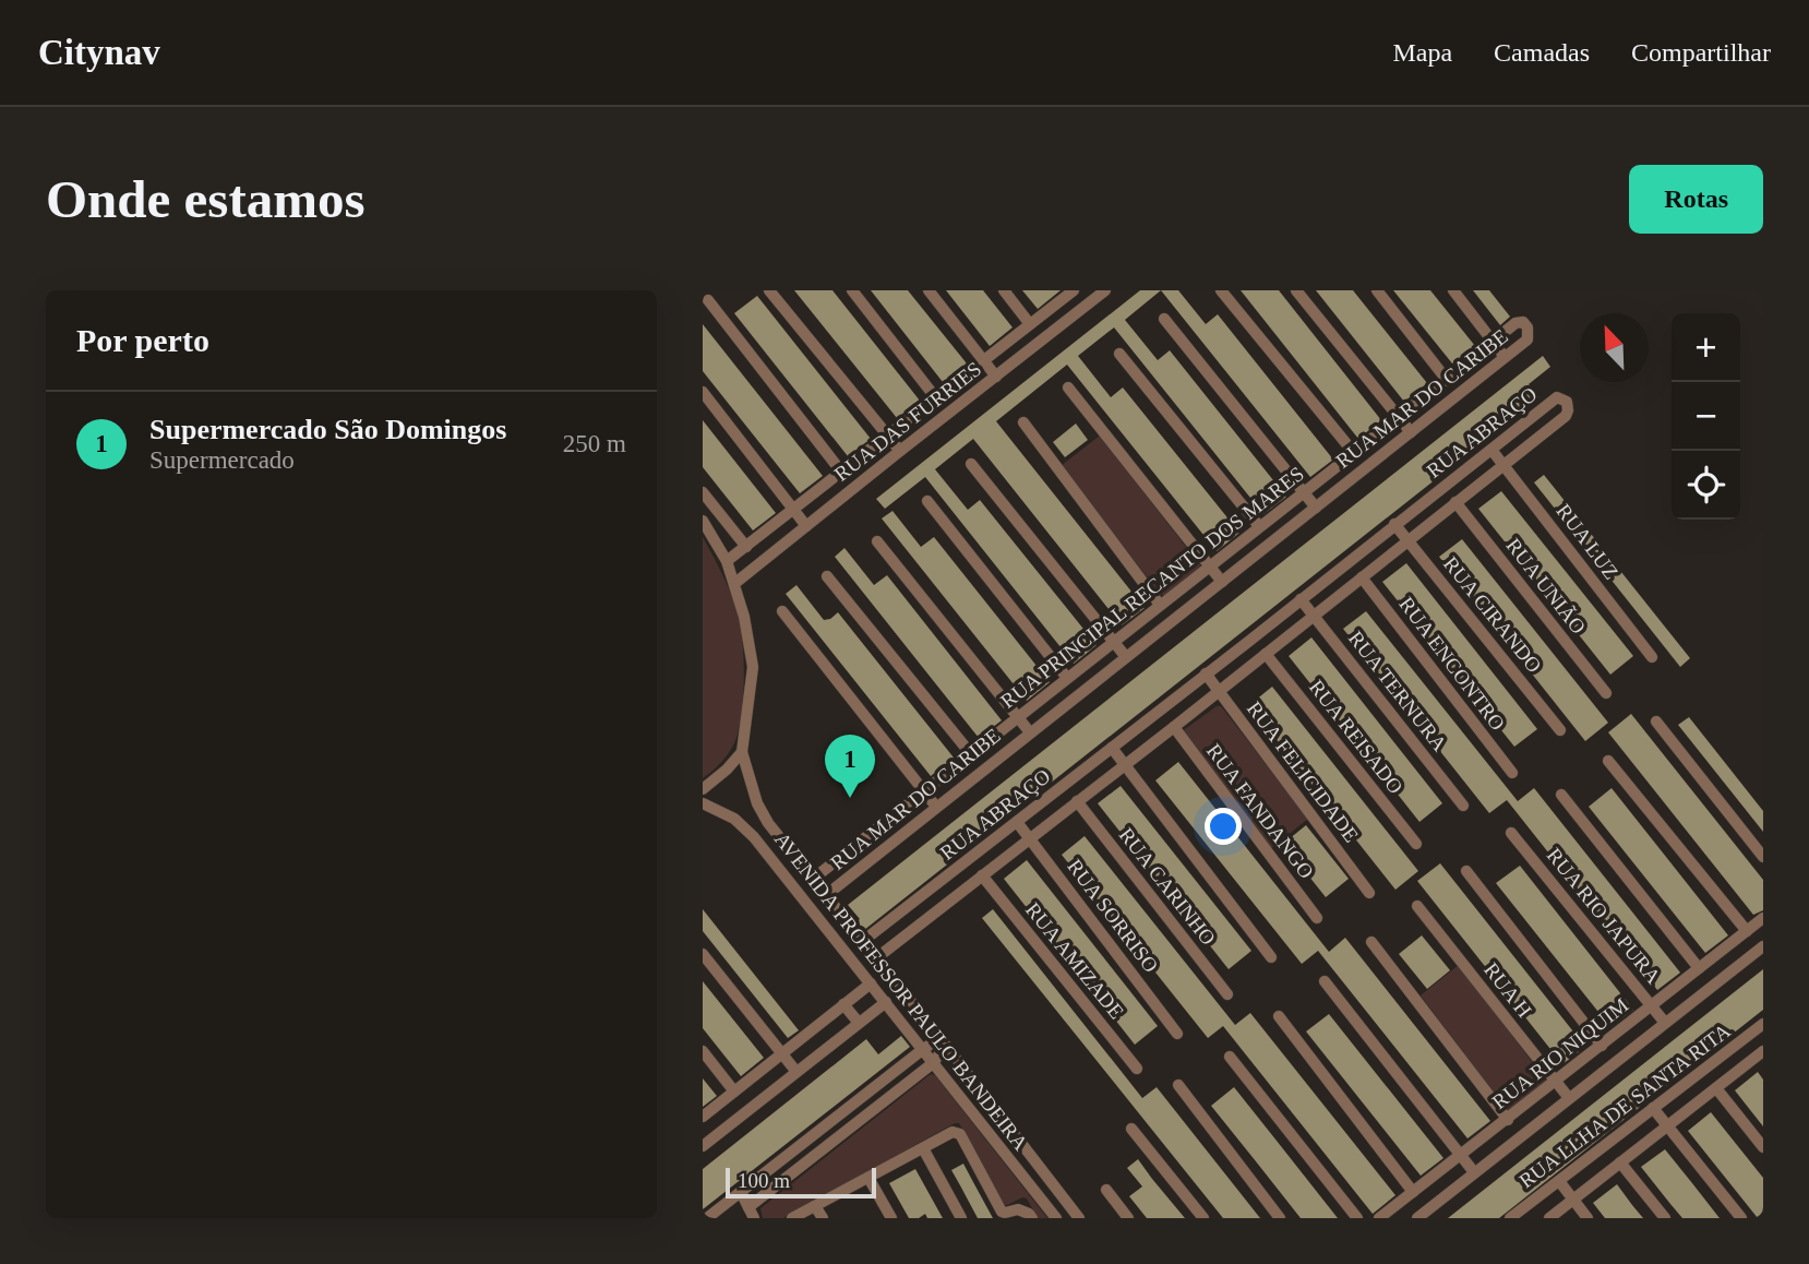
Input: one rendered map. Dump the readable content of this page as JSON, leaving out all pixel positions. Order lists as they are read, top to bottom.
{
  "streets": {
    "street": [
      "RUA MAR DO CARIBE",
      "RUA DAS FURRIES",
      "RUA ABRAÇO",
      "RUA LUZ",
      "RUA UNIÃO",
      "RUA PRINCIPAL RECANTO DOS MARES",
      "RUA CIRANDO",
      "RUA ENCONTRO",
      "RUA TERNURA",
      "RUA REISADO",
      "RUA FELICIDADE",
      "RUA FANDANGO",
      "RUA CARINHO",
      "RUA SORRISO",
      "RUA RIO JAPURA",
      "RUA AMIZADE",
      "RUA H",
      "AVENIDA PROFESSOR PAULO BANDEIRA",
      "RUA RIO NIQUIM",
      "RUA LLHA DE SANTA RITA"
    ]
  },
  "crossings": [
    ["RUA MAR DO CARIBE", "RUA PRINCIPAL RECANTO DOS MARES"],
    ["RUA MAR DO CARIBE", "AVENIDA PROFESSOR PAULO BANDEIRA"],
    ["RUA ABRAÇO", "RUA LUZ"],
    ["RUA ABRAÇO", "RUA UNIÃO"],
    ["RUA ABRAÇO", "RUA CIRANDO"],
    ["RUA ABRAÇO", "RUA ENCONTRO"],
    ["RUA ABRAÇO", "RUA TERNURA"],
    ["RUA ABRAÇO", "RUA REISADO"],
    ["RUA ABRAÇO", "RUA FELICIDADE"],
    ["RUA ABRAÇO", "RUA FANDANGO"],
    ["RUA ABRAÇO", "RUA CARINHO"],
    ["RUA ABRAÇO", "RUA SORRISO"],
    ["RUA ABRAÇO", "RUA AMIZADE"],
    ["RUA ABRAÇO", "AVENIDA PROFESSOR PAULO BANDEIRA"],
    ["RUA PRINCIPAL RECANTO DOS MARES", "AVENIDA PROFESSOR PAULO BANDEIRA"],
    ["RUA RIO JAPURA", "RUA RIO NIQUIM"],
    ["RUA H", "RUA RIO NIQUIM"]
  ],
  "scale_bar": "100 m",
  "north": "top left",
  "page": {
    "header": "Citynav",
    "nav": ["Mapa", "Camadas", "Compartilhar"],
    "buttons": "Rotas",
    "title": "Onde estamos",
    "heading": "Por perto",
    "map_buttons": ["+", "−"],
    "list": [
      {
        "mark": "1",
        "name": "Supermercado São Domingos",
        "note": "Supermercado",
        "value": "250 m"
      }
    ],
    "pins": "1",
    "scale": "100 m"
  }
}
